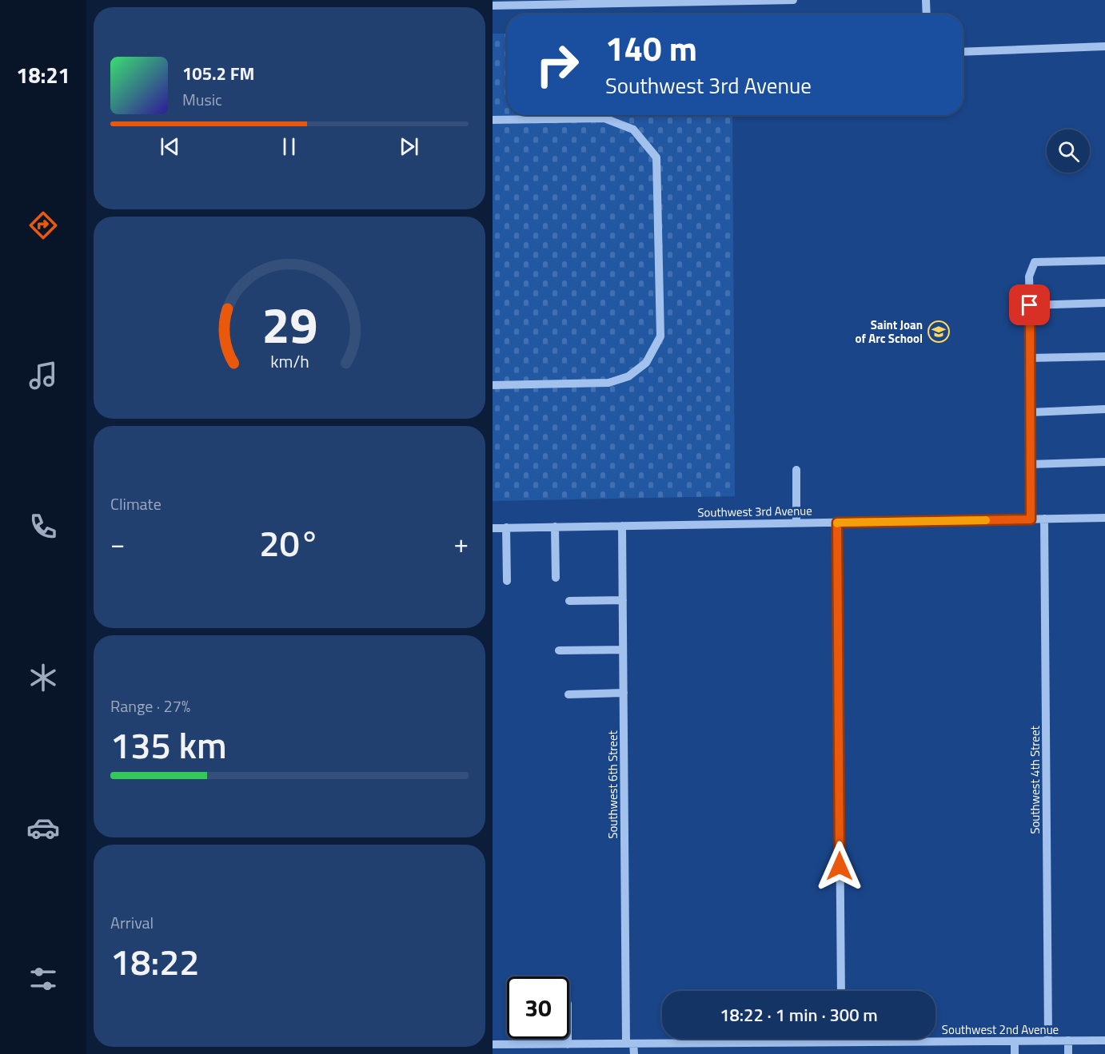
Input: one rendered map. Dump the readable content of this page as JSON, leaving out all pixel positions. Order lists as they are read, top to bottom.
{
  "streets": {
    "street": [
      "Southwest 3rd Avenue",
      "Southwest 4th Street",
      "Southwest 6th Street",
      "Southwest 2nd Avenue"
    ]
  },
  "crossings": [
    ["Southwest 3rd Avenue", "Southwest 4th Street"],
    ["Southwest 3rd Avenue", "Southwest 6th Street"],
    ["Southwest 4th Street", "Southwest 2nd Avenue"],
    ["Southwest 6th Street", "Southwest 2nd Avenue"]
  ],
  "places": {
    "school or university": ["Saint Joan of Arc School"]
  },
  "page": {
    "tabs": "18:21",
    "turn": ["140 m", "Southwest 3rd Avenue"],
    "song": ["105.2 FM", "Music"],
    "tile": [
      "Climate",
      ["Range · 27%", "135 km"],
      ["Arrival", "18:22"]
    ],
    "heat": ["−", "20°", "+"],
    "limit": "30",
    "trip": "18:22 · 1 min · 300 m",
    "gauge": ["29", "km/h"]
  }
}
